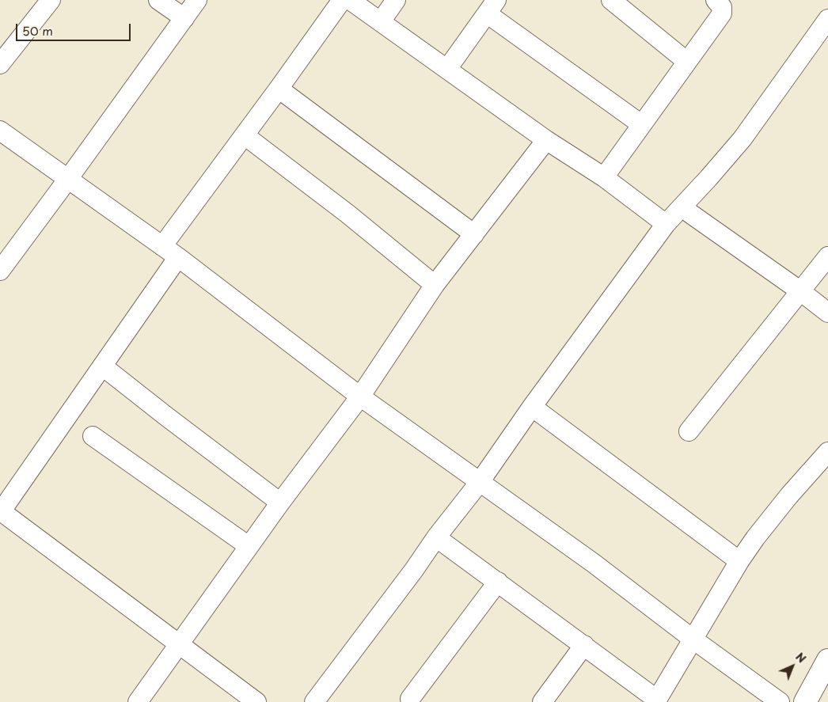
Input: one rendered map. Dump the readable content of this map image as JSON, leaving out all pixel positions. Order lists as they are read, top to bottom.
{
  "scale_bar": "50 m",
  "north": "top right"
}
